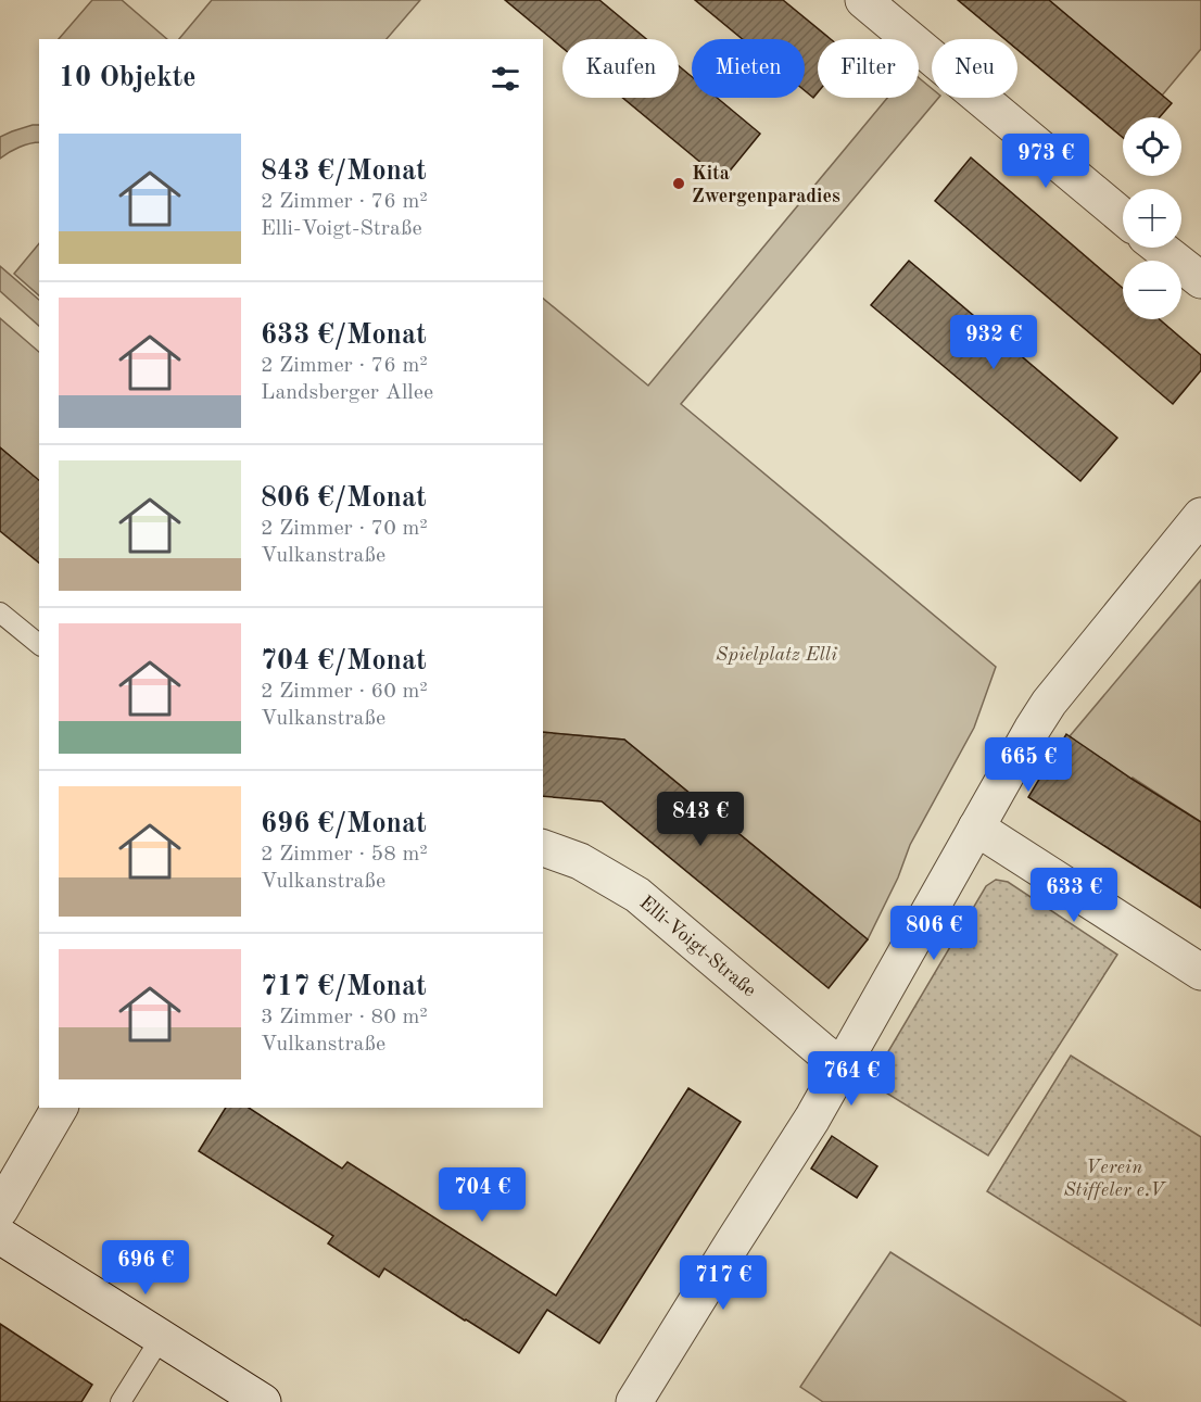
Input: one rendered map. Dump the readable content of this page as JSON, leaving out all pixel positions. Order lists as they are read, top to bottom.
{
  "streets": {
    "street": ["Elli-Voigt-Straße"]
  },
  "parks": ["Spielplatz Elli", "Verein Stiffeler e.V"],
  "places": ["Kita Zwergenparadies"],
  "page": {
    "chip": [
      "Kaufen",
      "Mieten",
      "Filter",
      "Neu"
    ],
    "heading": "10 Objekte",
    "map_buttons": ["+", "−"],
    "list": [
      {
        "name": "843 €/Monat",
        "note": "2 Zimmer · 76 m² · Elli-Voigt-Straße"
      },
      {
        "name": "633 €/Monat",
        "note": "2 Zimmer · 76 m² · Landsberger Allee"
      },
      {
        "name": "806 €/Monat",
        "note": "2 Zimmer · 70 m² · Vulkanstraße"
      },
      {
        "name": "704 €/Monat",
        "note": "2 Zimmer · 60 m² · Vulkanstraße"
      },
      {
        "name": "696 €/Monat",
        "note": "2 Zimmer · 58 m² · Vulkanstraße"
      },
      {
        "name": "717 €/Monat",
        "note": "3 Zimmer · 80 m² · Vulkanstraße"
      }
    ],
    "price": [
      "973 €",
      "932 €",
      "665 €",
      "843 €",
      "633 €",
      "806 €",
      "764 €",
      "704 €",
      "696 €",
      "717 €"
    ]
  }
}
